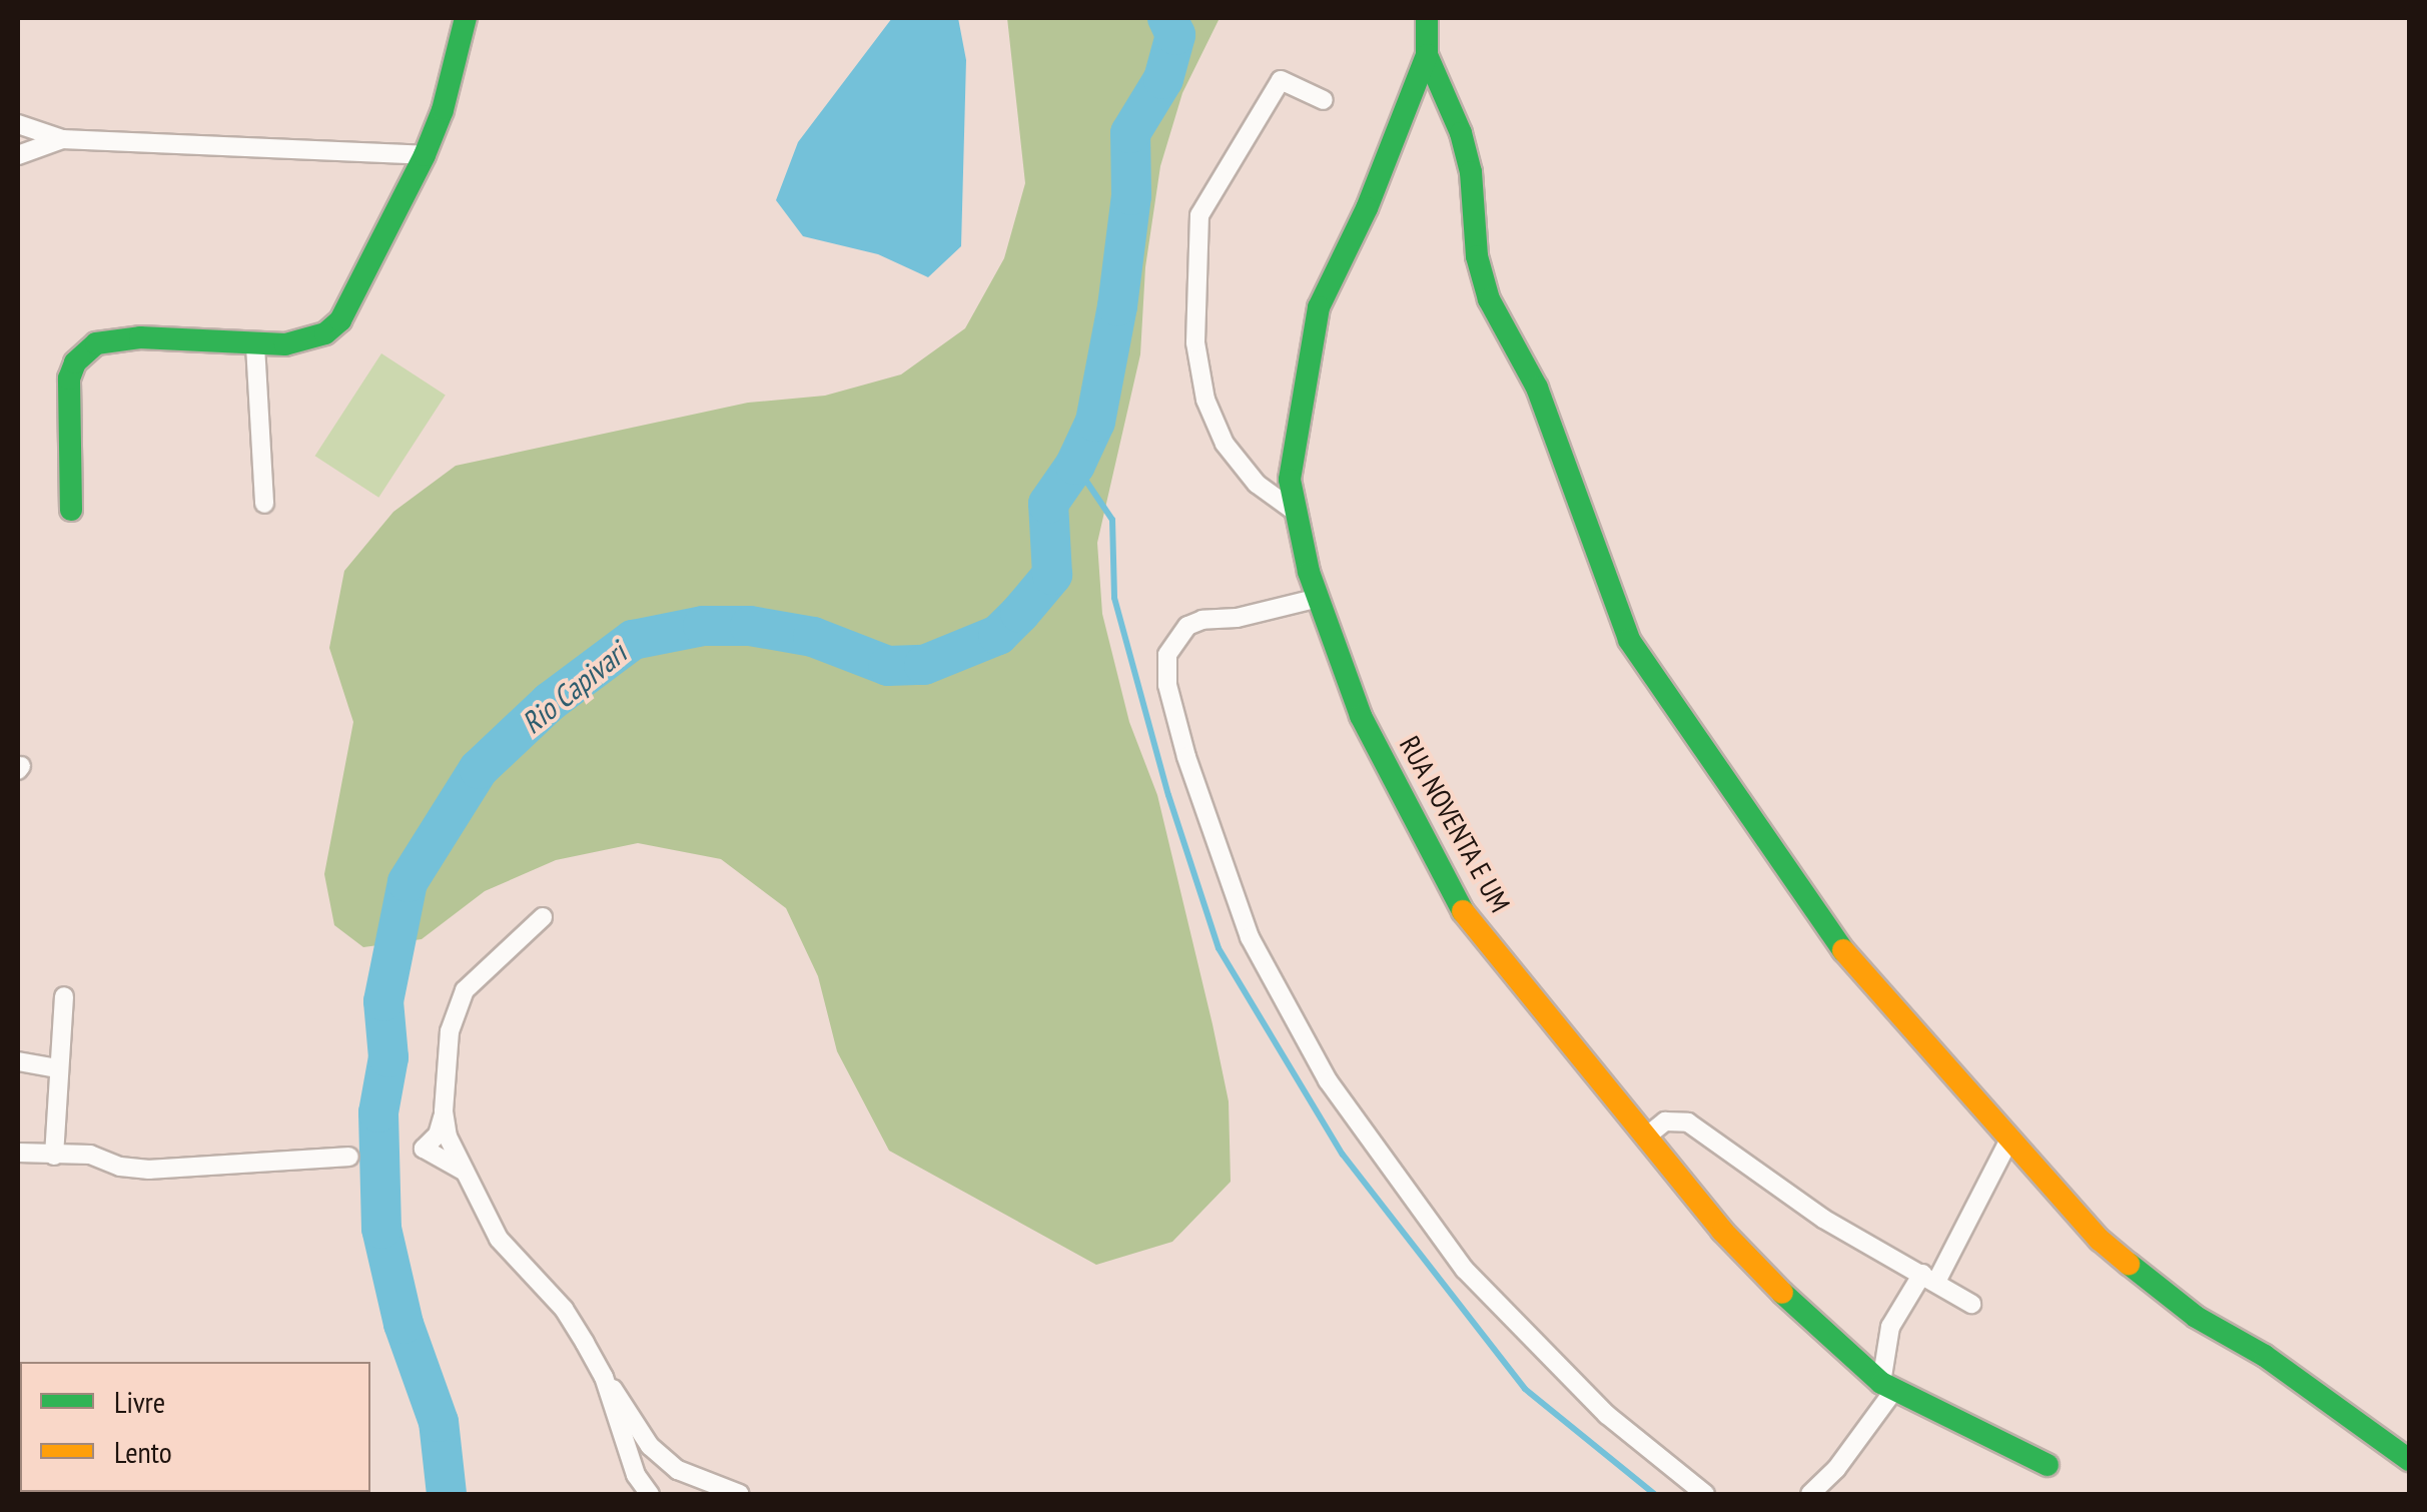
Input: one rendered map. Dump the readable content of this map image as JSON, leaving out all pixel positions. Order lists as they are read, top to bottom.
{
  "streets": {
    "street": ["RUA NOVENTA E UM"]
  },
  "water": ["Rio Capivari"],
  "legend": ["Livre", "Lento"]
}
